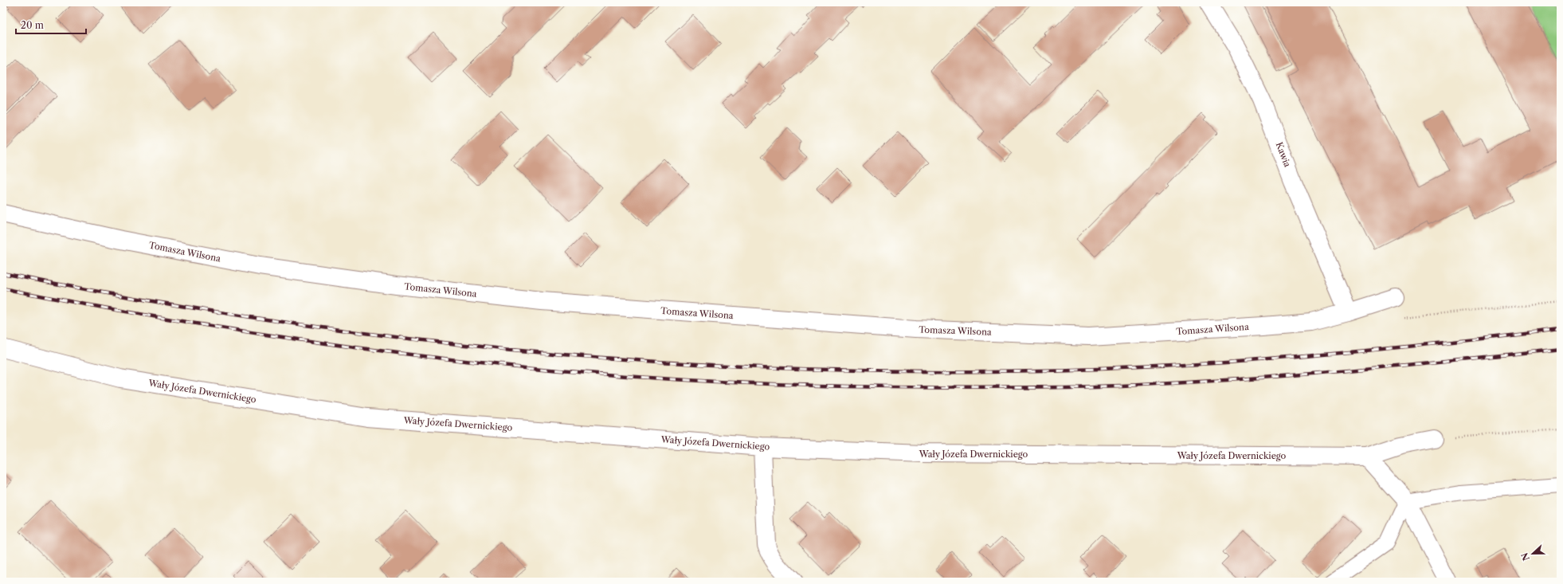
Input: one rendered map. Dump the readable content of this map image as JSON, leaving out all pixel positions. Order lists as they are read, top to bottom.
{
  "streets": {
    "street": ["Kawia", "Tomasza Wilsona", "Wały Józefa Dwernickiego"]
  },
  "crossings": [
    ["Kawia", "Tomasza Wilsona"]
  ],
  "scale_bar": "20 m",
  "north": "left"
}
